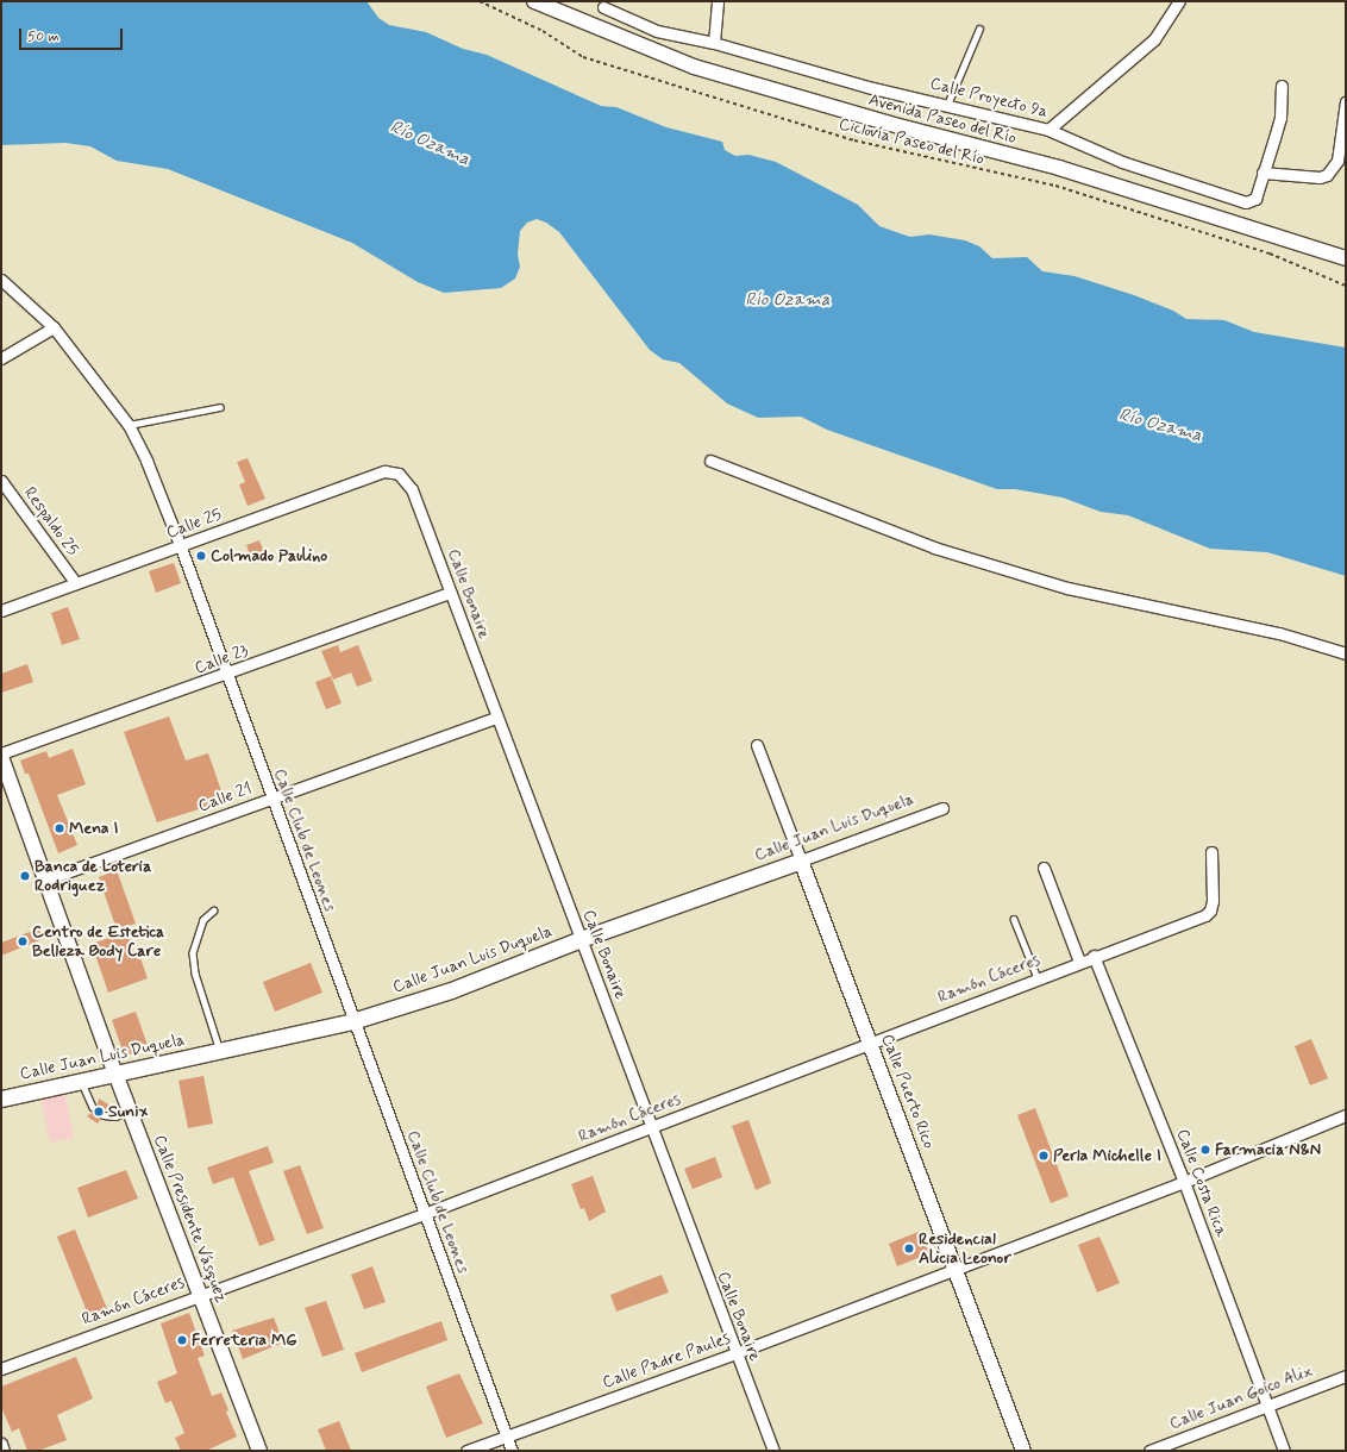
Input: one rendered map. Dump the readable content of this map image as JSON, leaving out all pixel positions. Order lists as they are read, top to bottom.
{
  "streets": {
    "main road": ["Calle Juan Luis Duquela"],
    "street": [
      "Calle Proyecto 9a",
      "Avenida Paseo del Río",
      "Respaldo 25",
      "Calle 25",
      "Calle Bonaire",
      "Calle 23",
      "Calle 21",
      "Calle Club de Leones",
      "Ramón Cáceres",
      "Calle Puerto Rico",
      "Calle Costa Rica",
      "Calle Presidente Vásquez",
      "Calle Padre Paules",
      "Calle Juan Goico Alix"
    ],
    "path": ["Ciclovía Paseo del Río"]
  },
  "crossings": [
    ["Respaldo 25", "Calle 25"],
    ["Calle 25", "Calle Bonaire"],
    ["Calle 25", "Calle Club de Leones"],
    ["Calle Bonaire", "Calle 23"],
    ["Calle Bonaire", "Calle 21"],
    ["Calle Bonaire", "Calle Juan Luis Duquela"],
    ["Calle Bonaire", "Ramón Cáceres"],
    ["Calle Bonaire", "Calle Padre Paules"],
    ["Calle 23", "Calle Club de Leones"],
    ["Calle 21", "Calle Club de Leones"],
    ["Calle 21", "Calle Presidente Vásquez"],
    ["Calle Juan Luis Duquela", "Calle Club de Leones"],
    ["Calle Juan Luis Duquela", "Calle Puerto Rico"],
    ["Calle Juan Luis Duquela", "Calle Presidente Vásquez"],
    ["Calle Club de Leones", "Ramón Cáceres"],
    ["Calle Club de Leones", "Calle Padre Paules"],
    ["Ramón Cáceres", "Calle Puerto Rico"],
    ["Ramón Cáceres", "Calle Costa Rica"],
    ["Ramón Cáceres", "Calle Presidente Vásquez"],
    ["Calle Puerto Rico", "Calle Padre Paules"],
    ["Calle Costa Rica", "Calle Padre Paules"],
    ["Calle Costa Rica", "Calle Juan Goico Alix"]
  ],
  "water": ["Río Ozama"],
  "places": [
    "Colmado Paulino",
    "Mena I",
    "Banca de Loteria Rodriguez",
    "Centro de Estetica Belleza Body Care",
    "Sunix",
    "Farmacia N&N",
    "Perla Michelle I",
    "Residencial Alicia Leonor",
    "Ferreteria MG"
  ],
  "scale_bar": "50 m"
}
